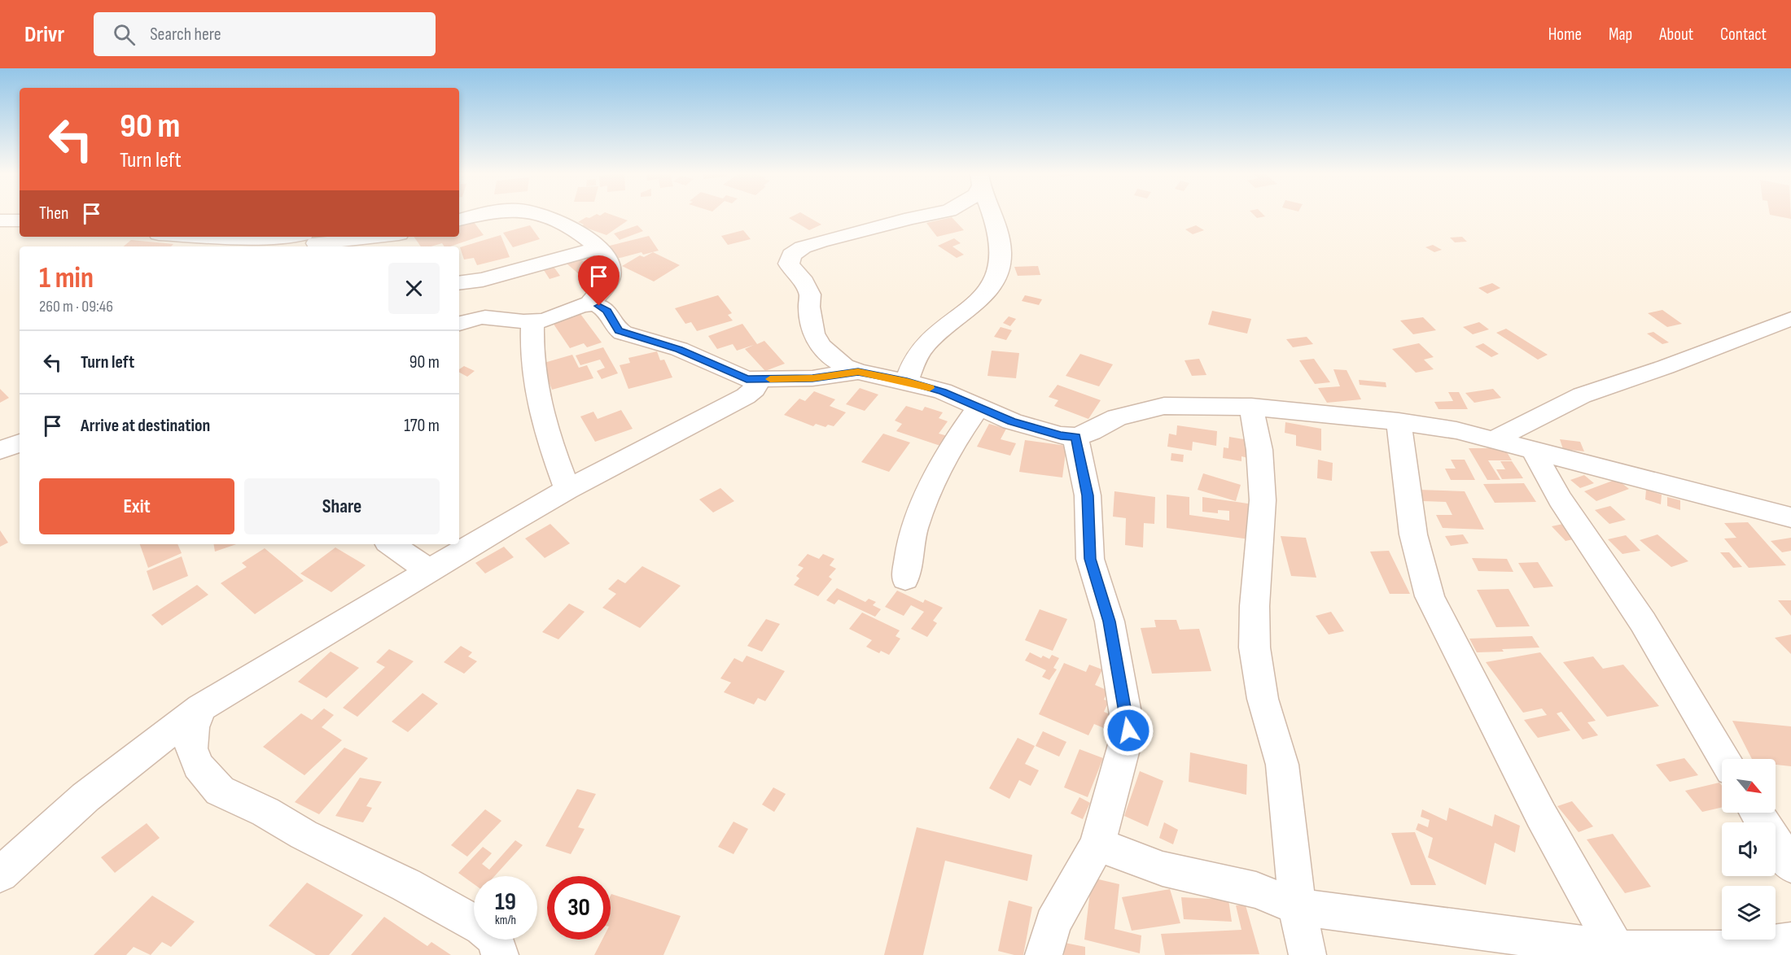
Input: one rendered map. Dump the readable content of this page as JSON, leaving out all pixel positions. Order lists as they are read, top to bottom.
{
  "north": "bottom right",
  "page": {
    "header": "Drivr",
    "search": "Search here",
    "nav": [
      "Home",
      "Map",
      "About",
      "Contact"
    ],
    "turn": ["90 m", "Turn left"],
    "then": "Then",
    "heading": ["1 min", "260 m · 09:46"],
    "list": [
      {
        "name": "Turn left",
        "value": "90 m"
      },
      {
        "name": "Arrive at destination",
        "value": "170 m"
      }
    ],
    "buttons": ["Exit", "Share"],
    "speed": "19 km/h",
    "limit": "30"
  }
}
